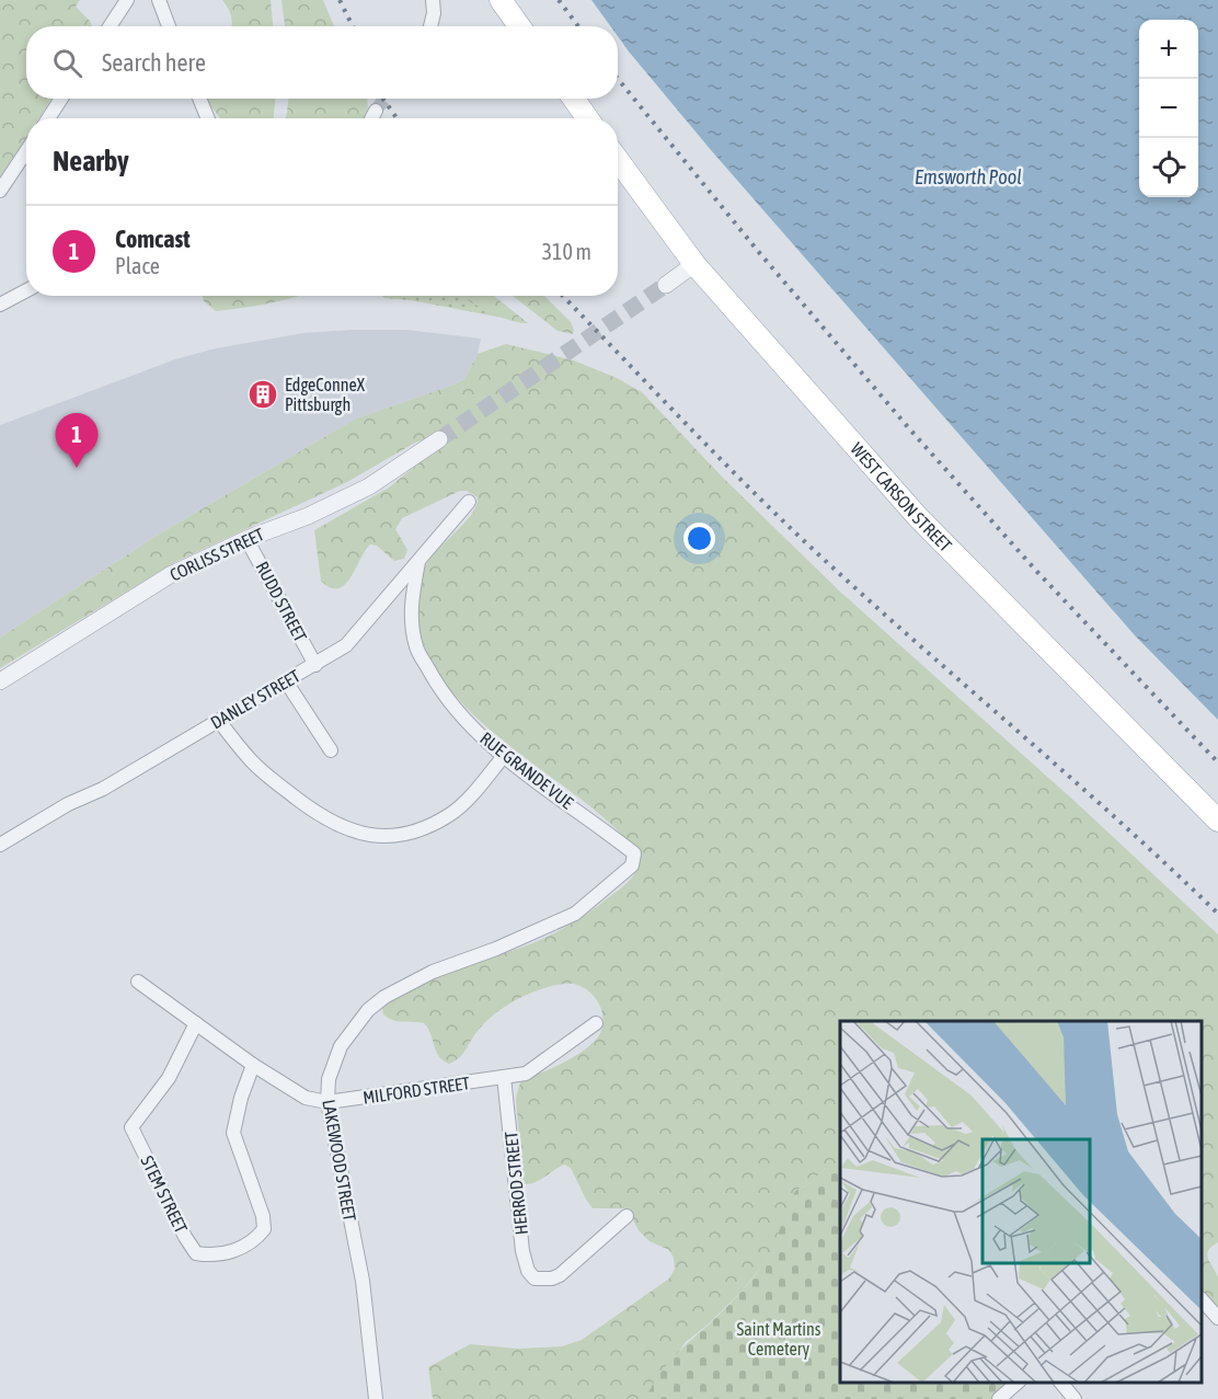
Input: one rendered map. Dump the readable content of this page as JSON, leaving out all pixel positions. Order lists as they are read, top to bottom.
{
  "streets": {
    "main road": ["WEST CARSON STREET"],
    "street": [
      "CORLISS STREET",
      "RUDD STREET",
      "DANLEY STREET",
      "RUE GRANDE VUE",
      "MILFORD STREET",
      "LAKEWOOD STREET",
      "HERROD STREET",
      "STEM STREET"
    ]
  },
  "crossings": [
    ["CORLISS STREET", "RUDD STREET"],
    ["RUDD STREET", "DANLEY STREET"],
    ["DANLEY STREET", "RUE GRANDE VUE"],
    ["RUE GRANDE VUE", "LAKEWOOD STREET"],
    ["MILFORD STREET", "LAKEWOOD STREET"],
    ["MILFORD STREET", "HERROD STREET"]
  ],
  "water": ["Emsworth Pool"],
  "parks": ["Saint Martins Cemetery"],
  "places": {
    "building": ["EdgeConneX Pittsburgh"]
  },
  "page": {
    "map_buttons": ["+", "−"],
    "search": "Search here",
    "heading": "Nearby",
    "list": [
      {
        "mark": "1",
        "name": "Comcast",
        "note": "Place",
        "value": "310 m"
      }
    ],
    "pins": "1"
  }
}
